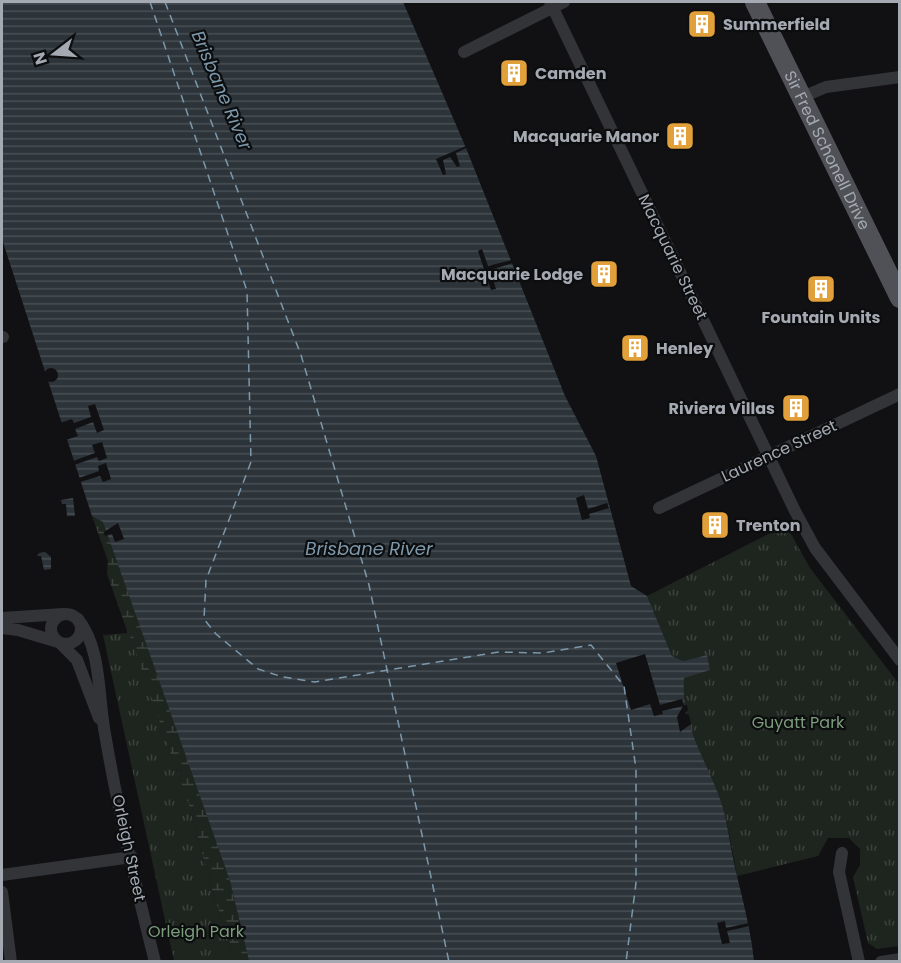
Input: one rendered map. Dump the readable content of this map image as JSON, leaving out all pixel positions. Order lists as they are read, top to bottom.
{
  "streets": {
    "main road": ["Sir Fred Schonell Drive"],
    "street": ["Macquarie Street", "Laurence Street", "Orleigh Street"]
  },
  "crossings": [
    ["Macquarie Street", "Laurence Street"]
  ],
  "water": ["Brisbane River"],
  "parks": ["Guyatt Park", "Orleigh Park"],
  "places": {
    "building": [
      "Summerfield",
      "Camden",
      "Macquarie Manor",
      "Macquarie Lodge",
      "Fountain Units",
      "Henley",
      "Riviera Villas",
      "Trenton"
    ]
  },
  "north": "left"
}
